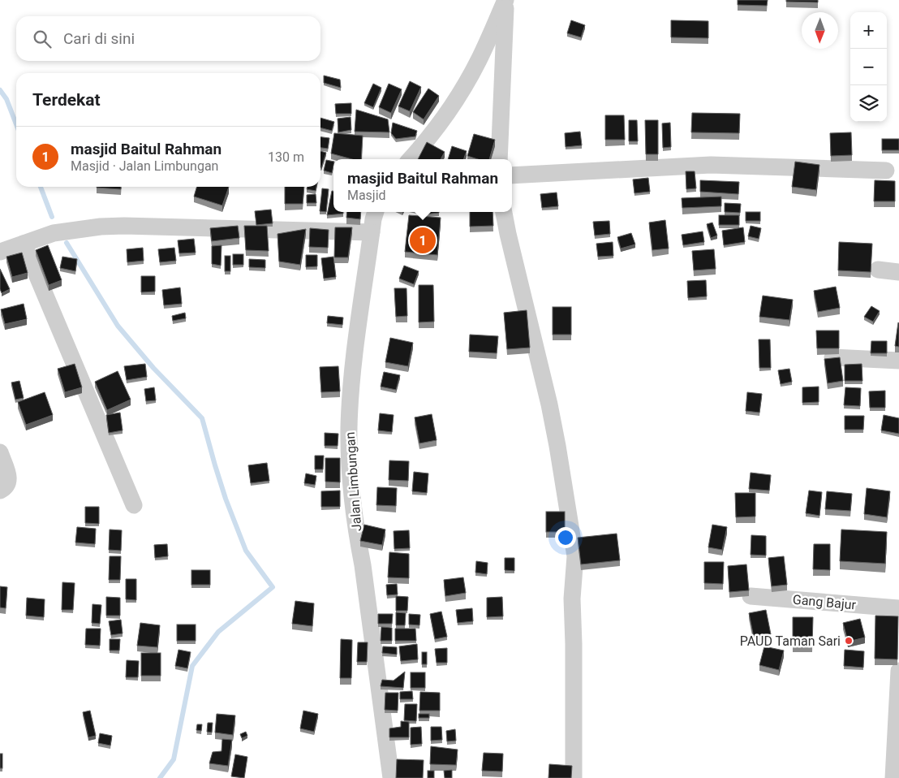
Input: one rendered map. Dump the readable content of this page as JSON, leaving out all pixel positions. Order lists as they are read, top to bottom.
{
  "streets": {
    "street": ["Jalan Limbungan", "Gang Bajur"]
  },
  "places": ["PAUD Taman Sari"],
  "north": "bottom",
  "page": {
    "map_buttons": ["+", "−"],
    "search": "Cari di sini",
    "heading": "Terdekat",
    "list": [
      {
        "mark": "1",
        "name": "masjid Baitul Rahman",
        "note": "Masjid · Jalan Limbungan",
        "value": "130 m"
      }
    ],
    "popup": ["masjid Baitul Rahman", "Masjid"],
    "pins": "1"
  }
}
